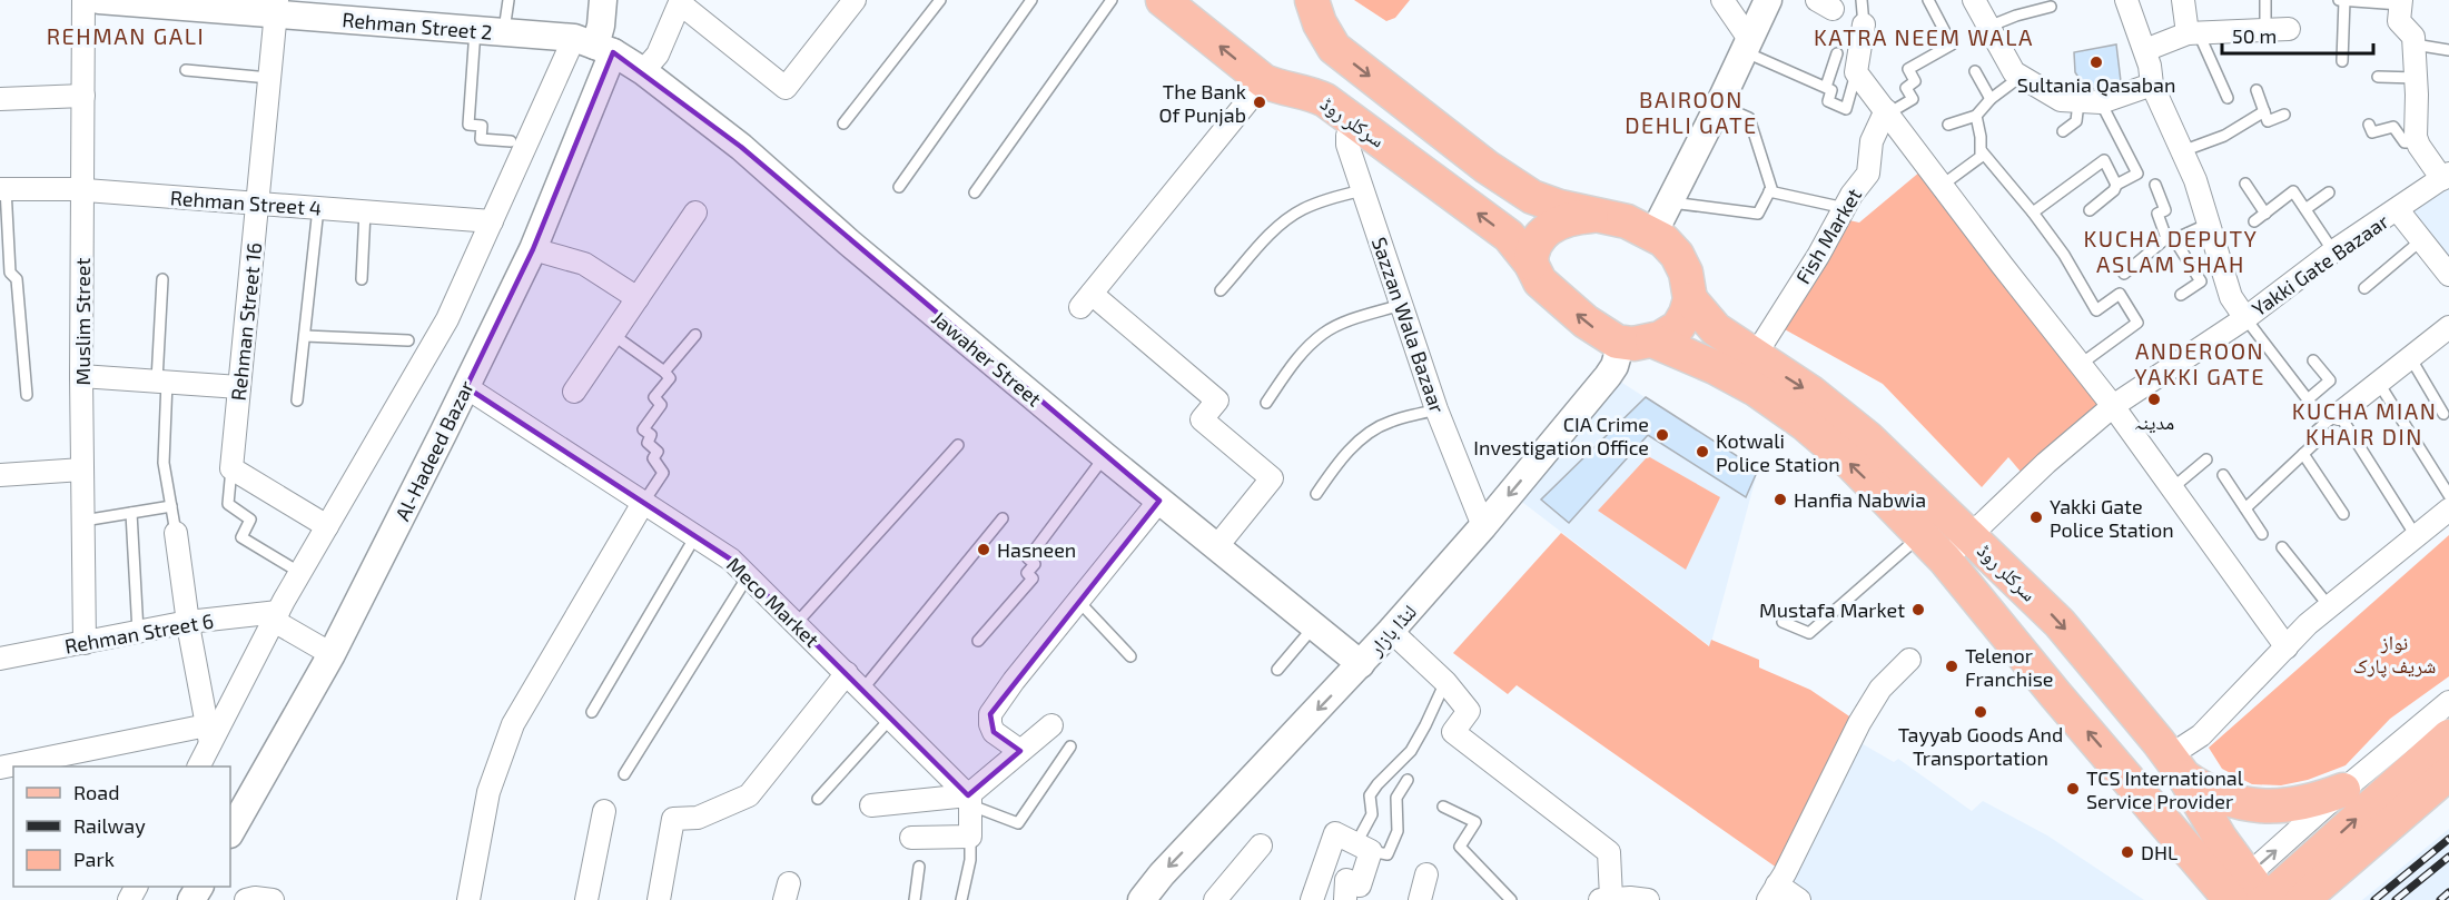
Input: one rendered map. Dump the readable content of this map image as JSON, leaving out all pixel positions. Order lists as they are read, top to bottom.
{
  "streets": {
    "main road": ["سرکلر روڈ"],
    "street": [
      "Rehman Street 2",
      "Rehman Street 4",
      "Fish Market",
      "Yakki Gate Bazaar",
      "Muslim Street",
      "Rehman Street 16",
      "Sazzan Wala Bazaar",
      "Jawaher Street",
      "Al-Hadeed Bazar",
      "Meco Market",
      "لنڈا بازار",
      "Rehman Street 6"
    ]
  },
  "crossings": [
    ["Rehman Street 2", "Rehman Street 16"],
    ["Rehman Street 2", "Jawaher Street"],
    ["Rehman Street 2", "Al-Hadeed Bazar"],
    ["سرکلر روڈ", "Fish Market"],
    ["سرکلر روڈ", "Yakki Gate Bazaar"],
    ["سرکلر روڈ", "Sazzan Wala Bazaar"],
    ["سرکلر روڈ", "لنڈا بازار"],
    ["Rehman Street 4", "Muslim Street"],
    ["Rehman Street 4", "Rehman Street 16"],
    ["Muslim Street", "Rehman Street 6"],
    ["Sazzan Wala Bazaar", "لنڈا بازار"],
    ["Jawaher Street", "Al-Hadeed Bazar"],
    ["Jawaher Street", "لنڈا بازار"],
    ["Al-Hadeed Bazar", "Meco Market"]
  ],
  "one_way": ["لنڈا بازار"],
  "districts": [
    "REHMAN GALI",
    "KATRA NEEM WALA",
    "BAIROON DEHLI GATE",
    "KUCHA DEPUTY ASLAM SHAH",
    "ANDEROON YAKKI GATE",
    "KUCHA MIAN KHAIR DIN"
  ],
  "parks": ["نواز شریف پارک"],
  "places": [
    "Sultania Qasaban",
    "The Bank Of Punjab",
    "مدینہ",
    "CIA Crime Investigation Office",
    "Kotwali Police Station",
    "Hanfia Nabwia",
    "Yakki Gate Police Station",
    "Hasneen",
    "Mustafa Market",
    "Telenor Franchise",
    "Tayyab Goods And Transportation",
    "TCS International Service Provider",
    "DHL"
  ],
  "legend": ["Road", "Railway", "Park"],
  "scale_bar": "50 m"
}
